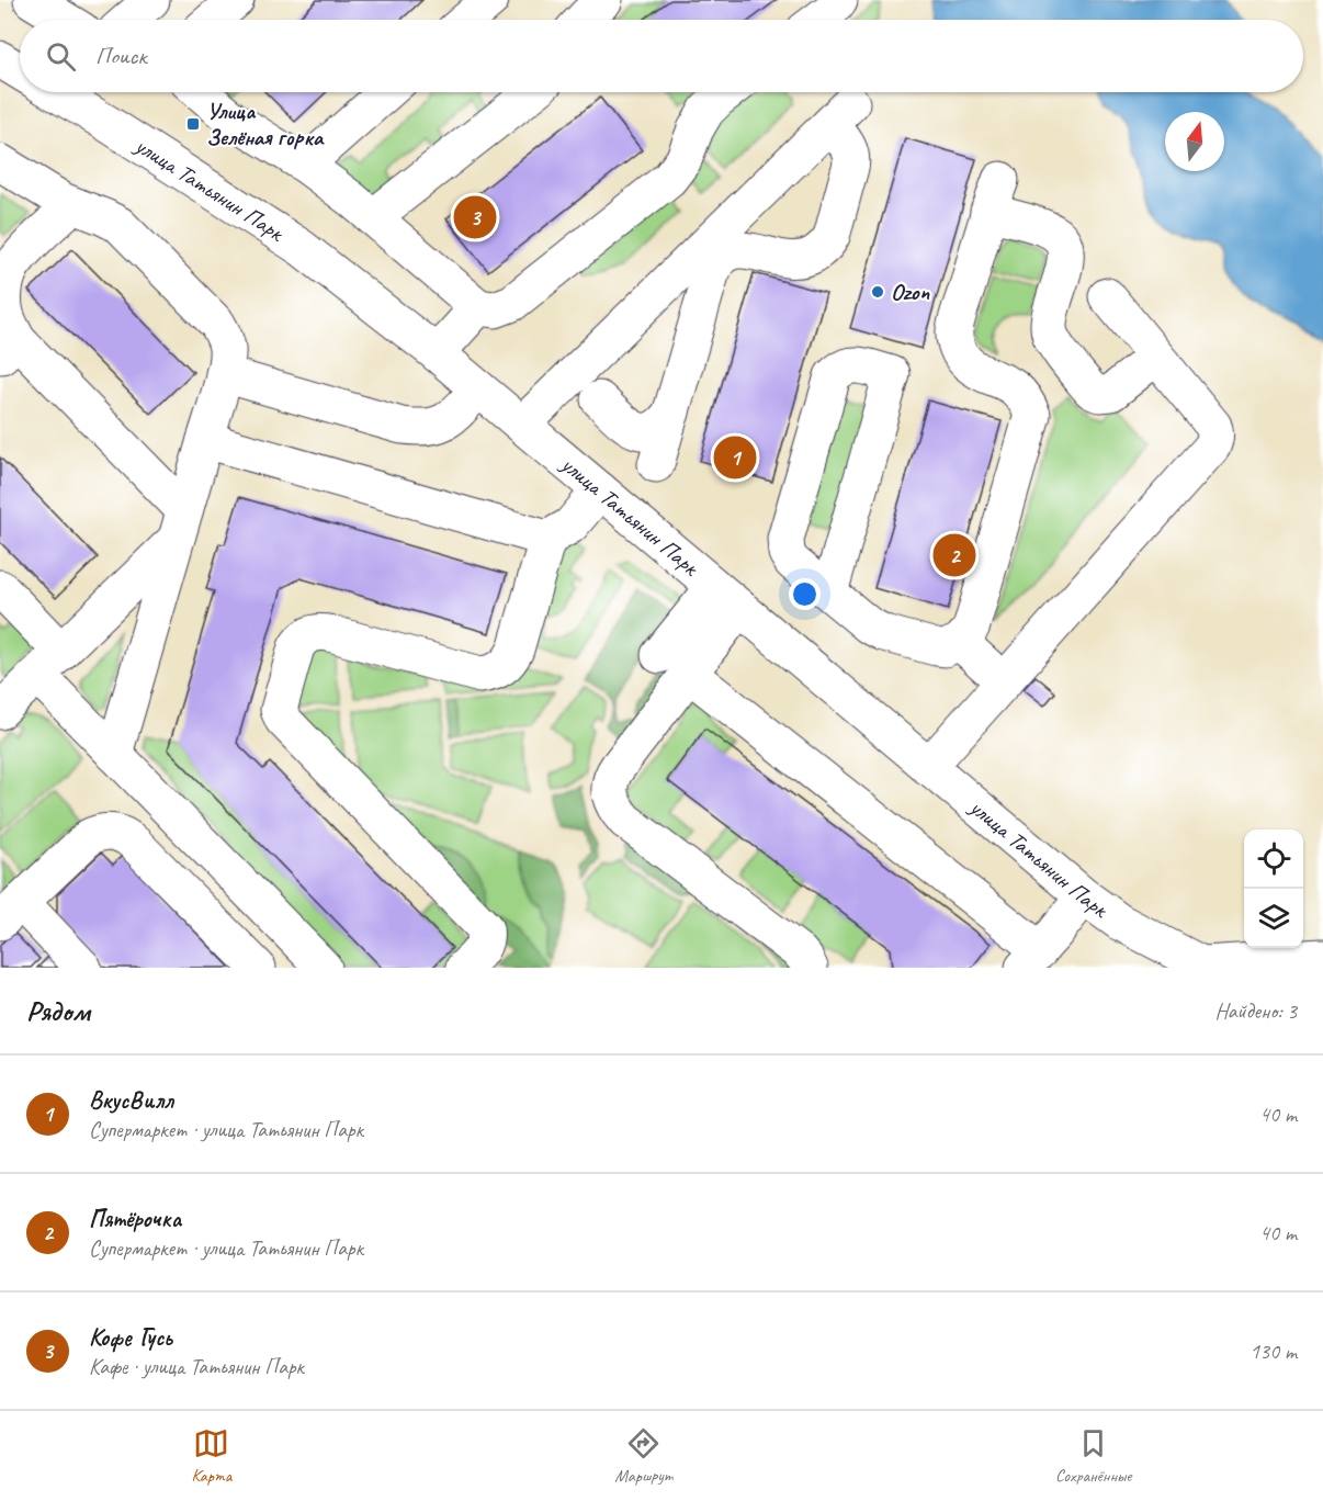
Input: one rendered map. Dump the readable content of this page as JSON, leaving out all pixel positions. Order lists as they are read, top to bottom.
{
  "streets": {
    "street": ["улица Татьянин Парк"]
  },
  "places": {
    "transit": ["Улица Зелёная горка"],
    "other": ["Ozon"]
  },
  "north": "top",
  "page": {
    "search": "Поиск",
    "pins": ["3", "1", "2"],
    "heading": ["Рядом", "Найдено: 3"],
    "list": [
      {
        "mark": "1",
        "name": "ВкусВилл",
        "note": "Супермаркет · улица Татьянин Парк",
        "value": "40 m"
      },
      {
        "mark": "2",
        "name": "Пятёрочка",
        "note": "Супермаркет · улица Татьянин Парк",
        "value": "40 m"
      },
      {
        "mark": "3",
        "name": "Кофе Гусь",
        "note": "Кафе · улица Татьянин Парк",
        "value": "130 m"
      }
    ],
    "nav": ["Карта", "Маршрут", "Сохранённые"]
  }
}
